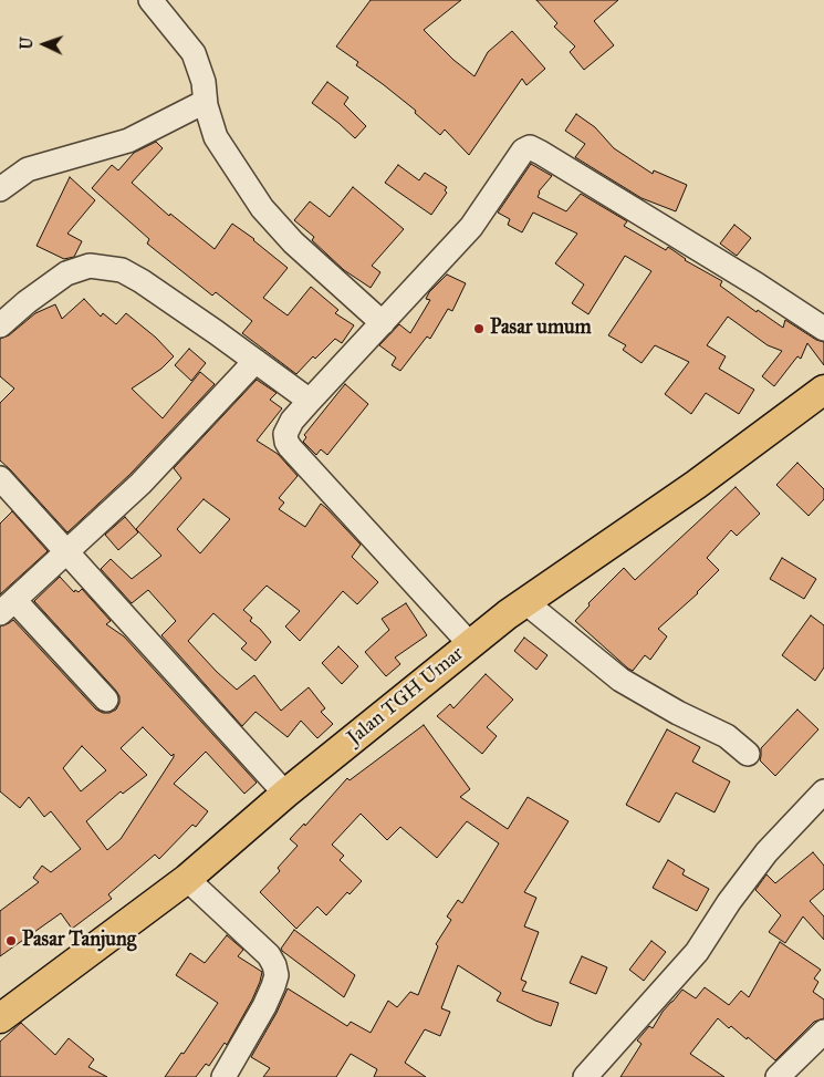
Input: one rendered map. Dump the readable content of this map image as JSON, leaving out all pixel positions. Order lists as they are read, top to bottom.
{
  "streets": {
    "main road": ["Jalan TGH Umar"]
  },
  "places": ["Pasar umum", "Pasar Tanjung"],
  "north": "left"
}
